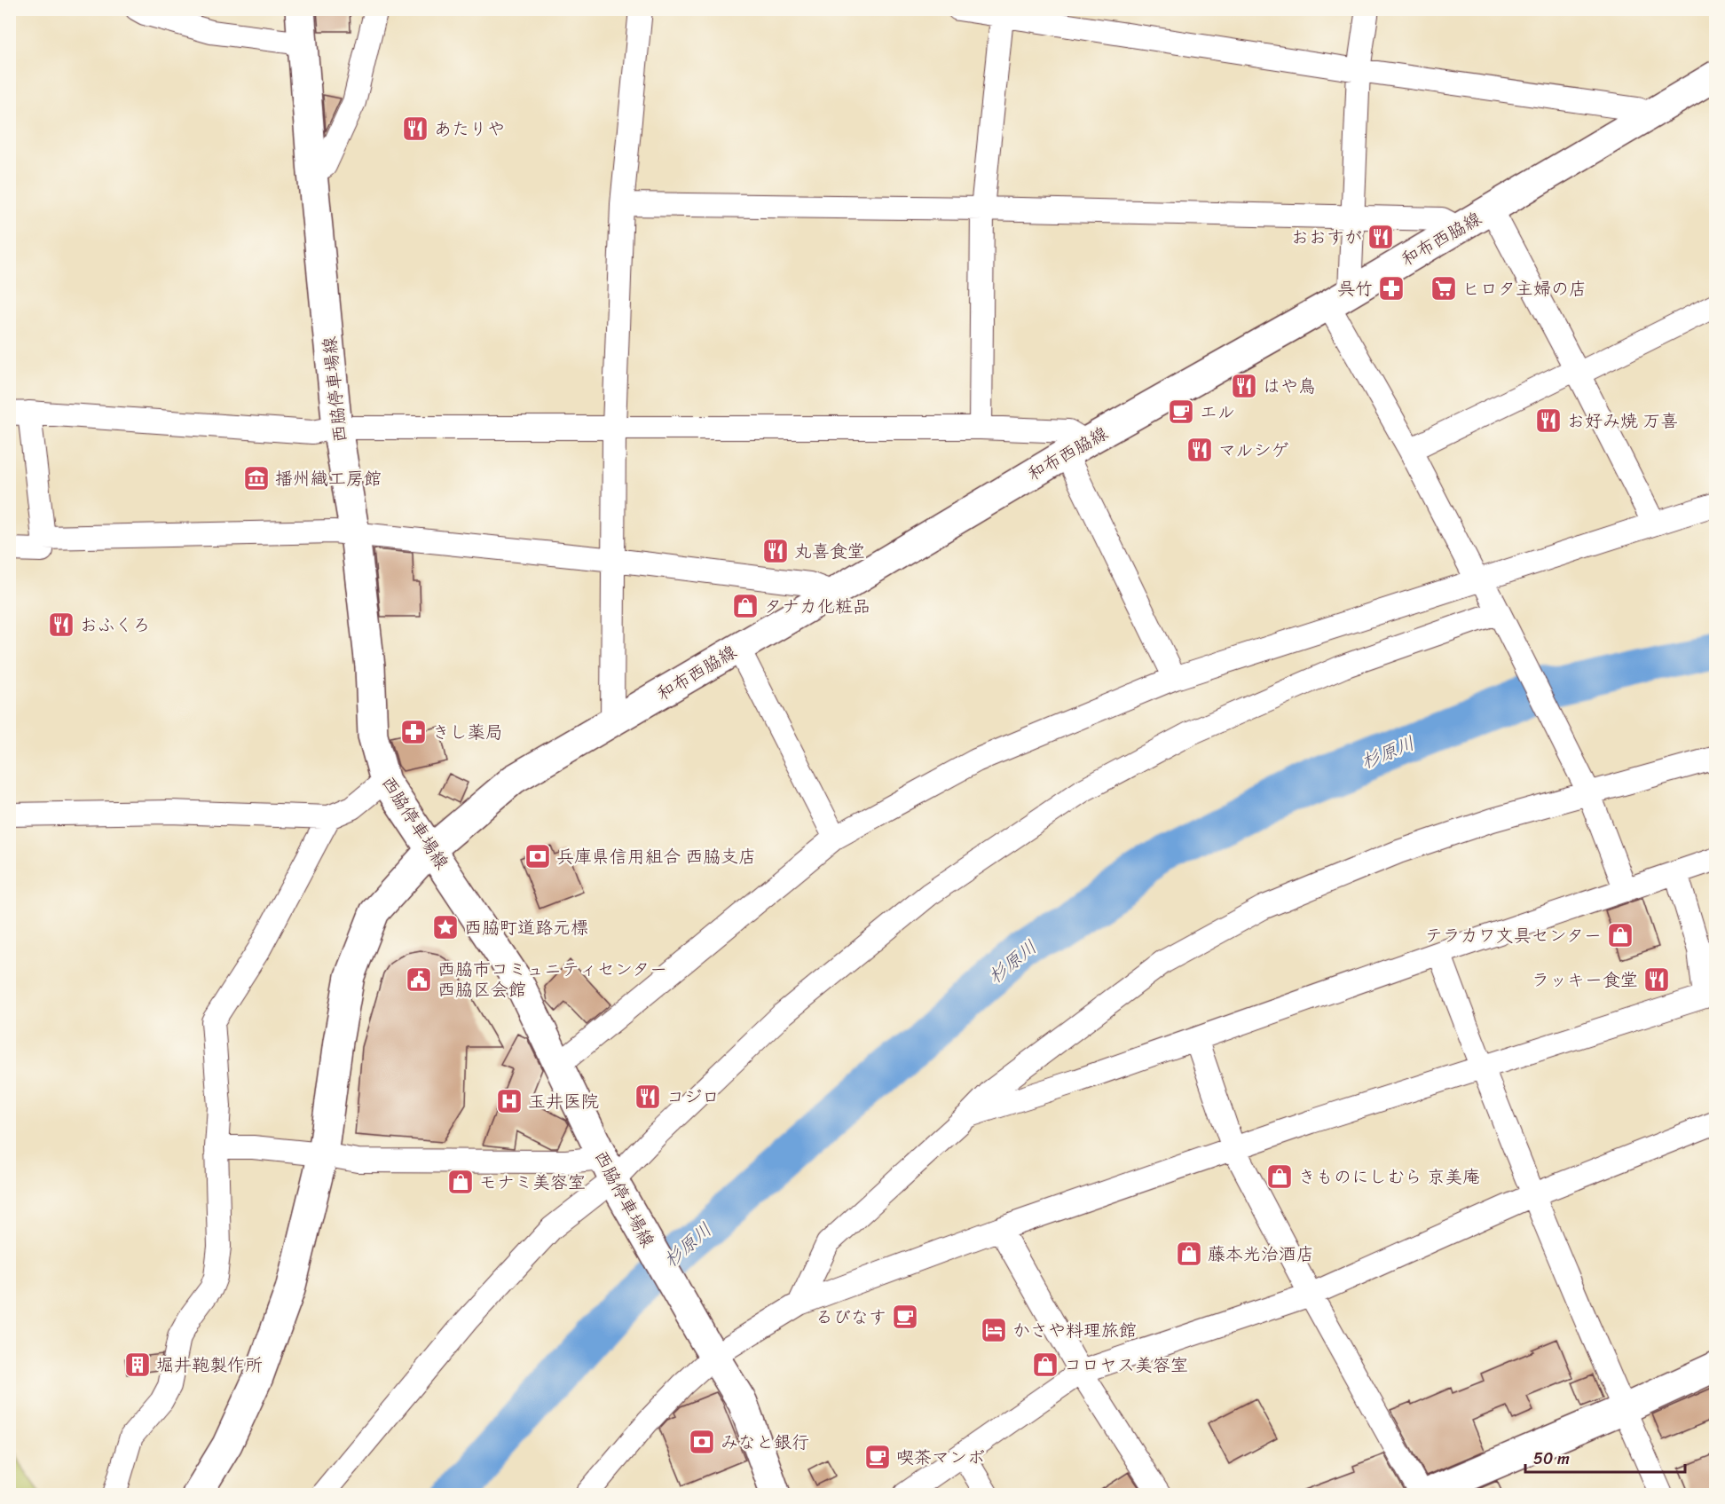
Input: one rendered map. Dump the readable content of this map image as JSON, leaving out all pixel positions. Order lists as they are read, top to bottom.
{
  "streets": {
    "main road": ["和布西脇線", "西脇停車場線"]
  },
  "crossings": [
    ["和布西脇線", "西脇停車場線"]
  ],
  "water": ["杉原川"],
  "places": {
    "restaurant": [
      "あたりや",
      "おおすが",
      "はや鳥",
      "お好み焼 万喜",
      "マルシゲ",
      "丸喜食堂",
      "おふくろ",
      "ラッキー食堂",
      "コジロ"
    ],
    "pharmacy": ["呉竹", "きし薬局"],
    "supermarket": ["ヒロタ主婦の店"],
    "cafe": ["エル", "るびなす", "喫茶マンボ"],
    "museum": ["播州織工房館"],
    "shop": [
      "タナカ化粧品",
      "テラカワ文具センター",
      "きものにしむら 京美庵",
      "モナミ美容室",
      "藤本光治酒店",
      "コロヤス美容室"
    ],
    "bank": ["兵庫県信用組合 西脇支店", "みなと銀行"],
    "place": ["西脇町道路元標"],
    "public building": ["西脇市コミュニティセンター 西脇区会館"],
    "hospital": ["玉井医院"],
    "hotel": ["かさや料理旅館"],
    "building": ["堀井鞄製作所"]
  },
  "scale_bar": "50 m"
}
